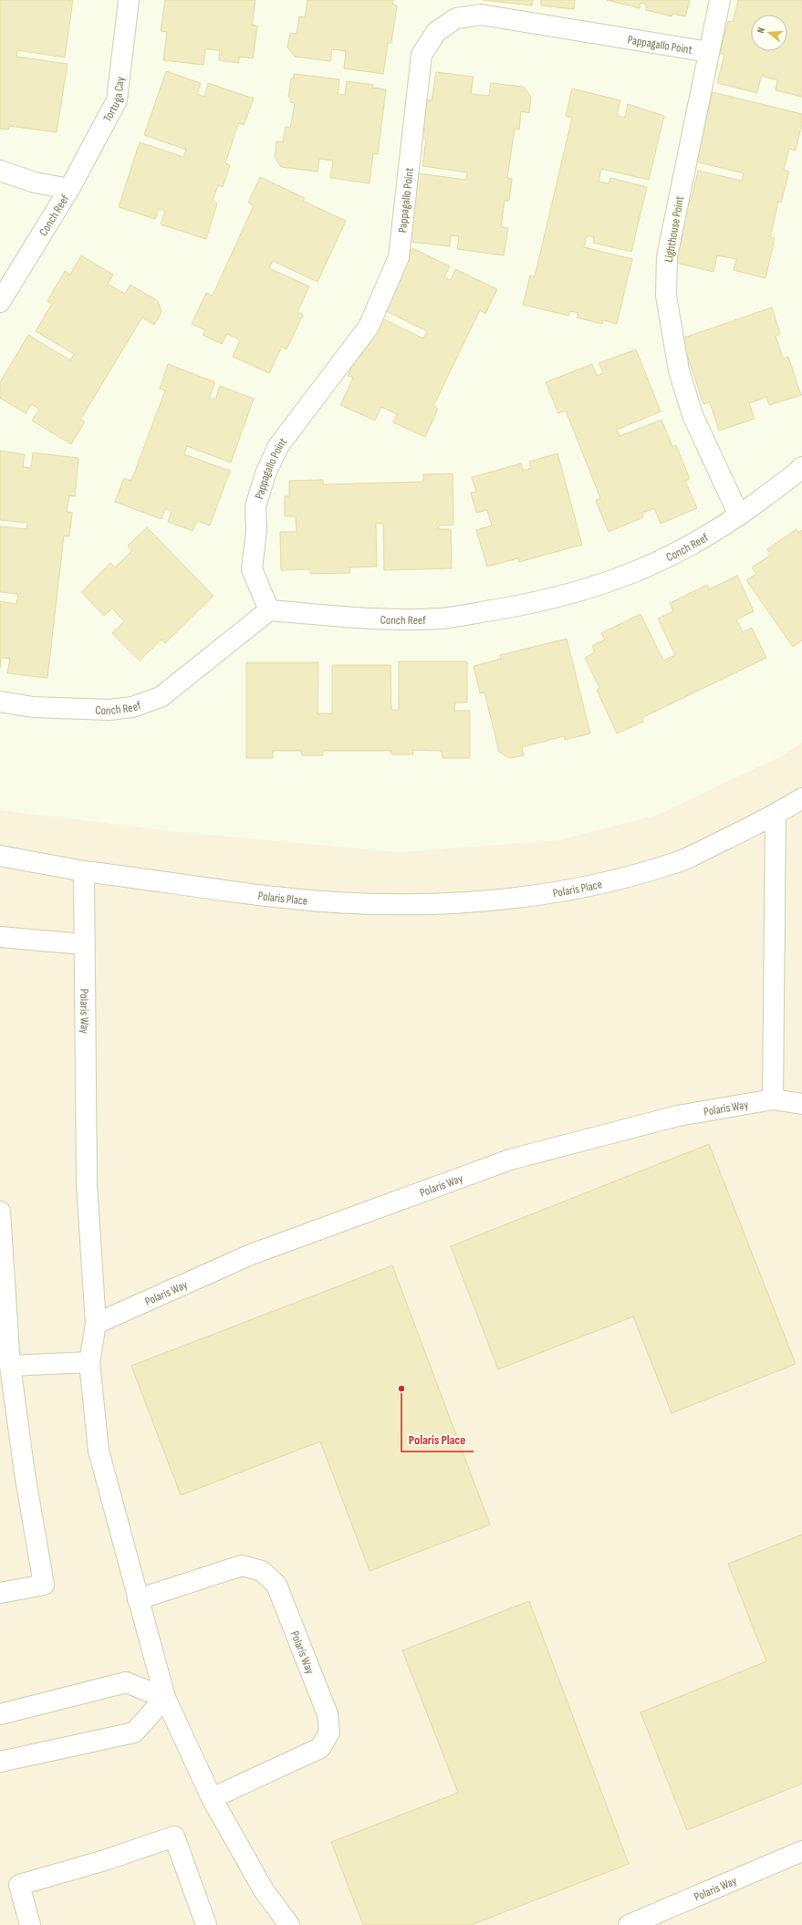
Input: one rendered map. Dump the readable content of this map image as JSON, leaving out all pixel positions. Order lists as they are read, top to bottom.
{
  "streets": {
    "street": [
      "Pappagallo Point",
      "Tortuga Cay",
      "Conch Reef",
      "Lighthouse Point",
      "Polaris Place",
      "Polaris Way"
    ]
  },
  "crossings": [
    ["Pappagallo Point", "Conch Reef"],
    ["Pappagallo Point", "Lighthouse Point"],
    ["Tortuga Cay", "Conch Reef"],
    ["Conch Reef", "Lighthouse Point"],
    ["Polaris Place", "Polaris Way"]
  ],
  "places": ["Polaris Place"],
  "north": "left"
}
